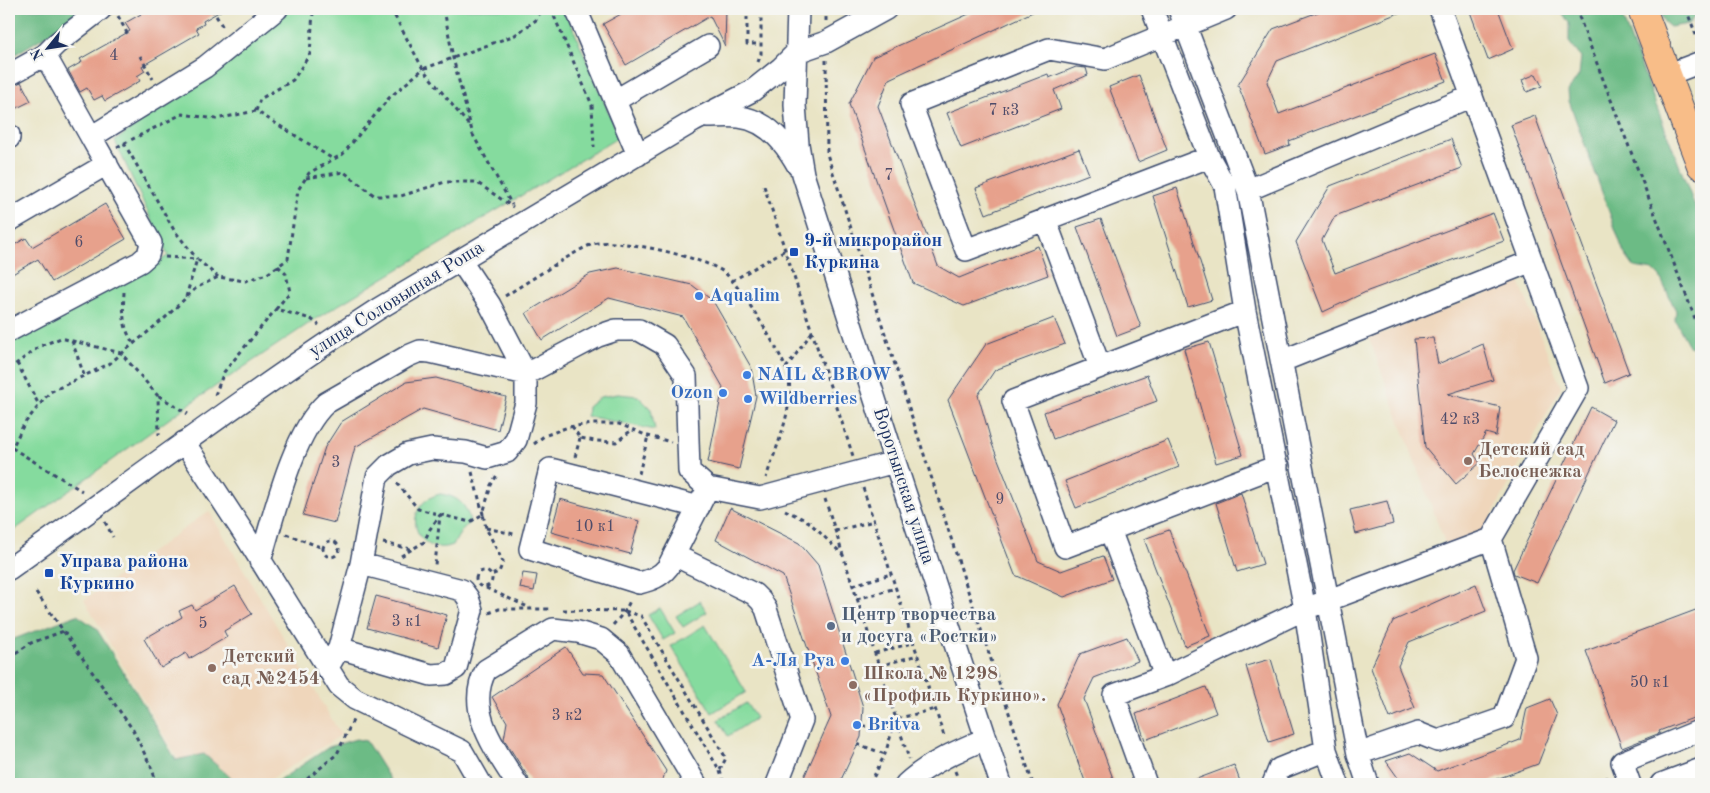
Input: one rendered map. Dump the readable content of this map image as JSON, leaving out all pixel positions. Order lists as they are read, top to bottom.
{
  "streets": {
    "street": ["улица Соловьиная Роща", "Воротынская улица"]
  },
  "crossings": [
    ["улица Соловьиная Роща", "Воротынская улица"]
  ],
  "places": {
    "transit": ["9-й микрорайон Куркина", "Управа района Куркино"],
    "other": [
      "Aqualim",
      "NAIL & BROW",
      "Ozon",
      "Wildberries",
      "Детский сад Белоснежка",
      "Центр творчества и досуга «Ростки»",
      "А-Ля Руа",
      "Детский сад №2454",
      "Школа № 1298 «Профиль Куркино».",
      "Britva"
    ]
  },
  "house_numbers": [
    "4",
    "7 к3",
    "7",
    "6",
    "42 к3",
    "3",
    "9",
    "10 к1",
    "3 к1",
    "5",
    "50 к1",
    "3 к2"
  ],
  "north": "bottom left"
}
